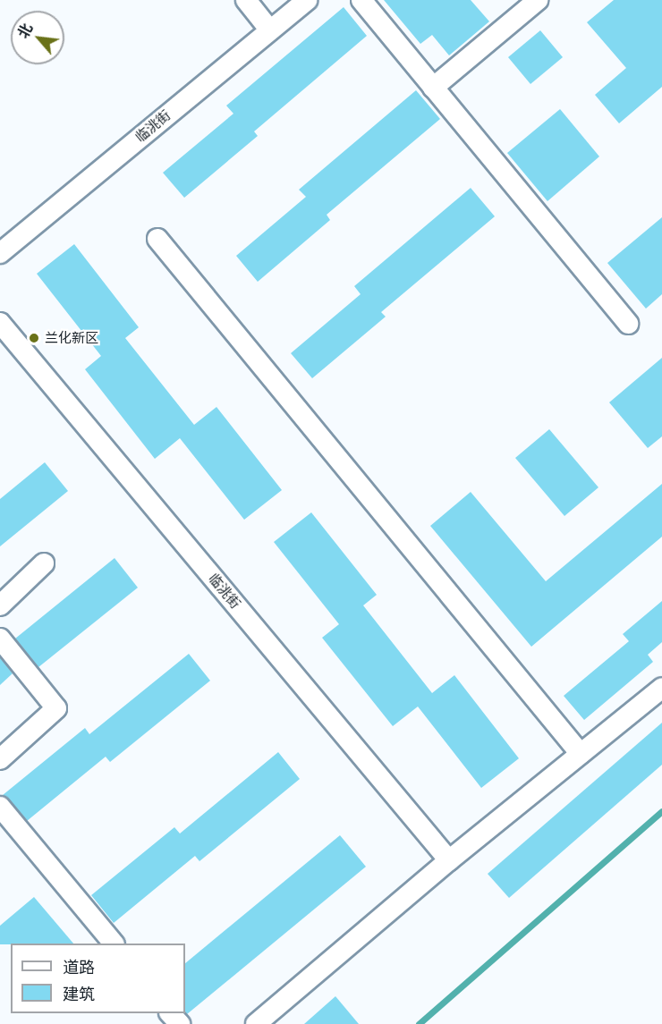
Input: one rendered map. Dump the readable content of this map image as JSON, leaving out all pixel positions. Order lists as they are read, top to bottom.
{
  "streets": {
    "street": ["临洮街"]
  },
  "places": ["兰化新区"],
  "legend": ["道路", "建筑"],
  "north": "top left"
}
